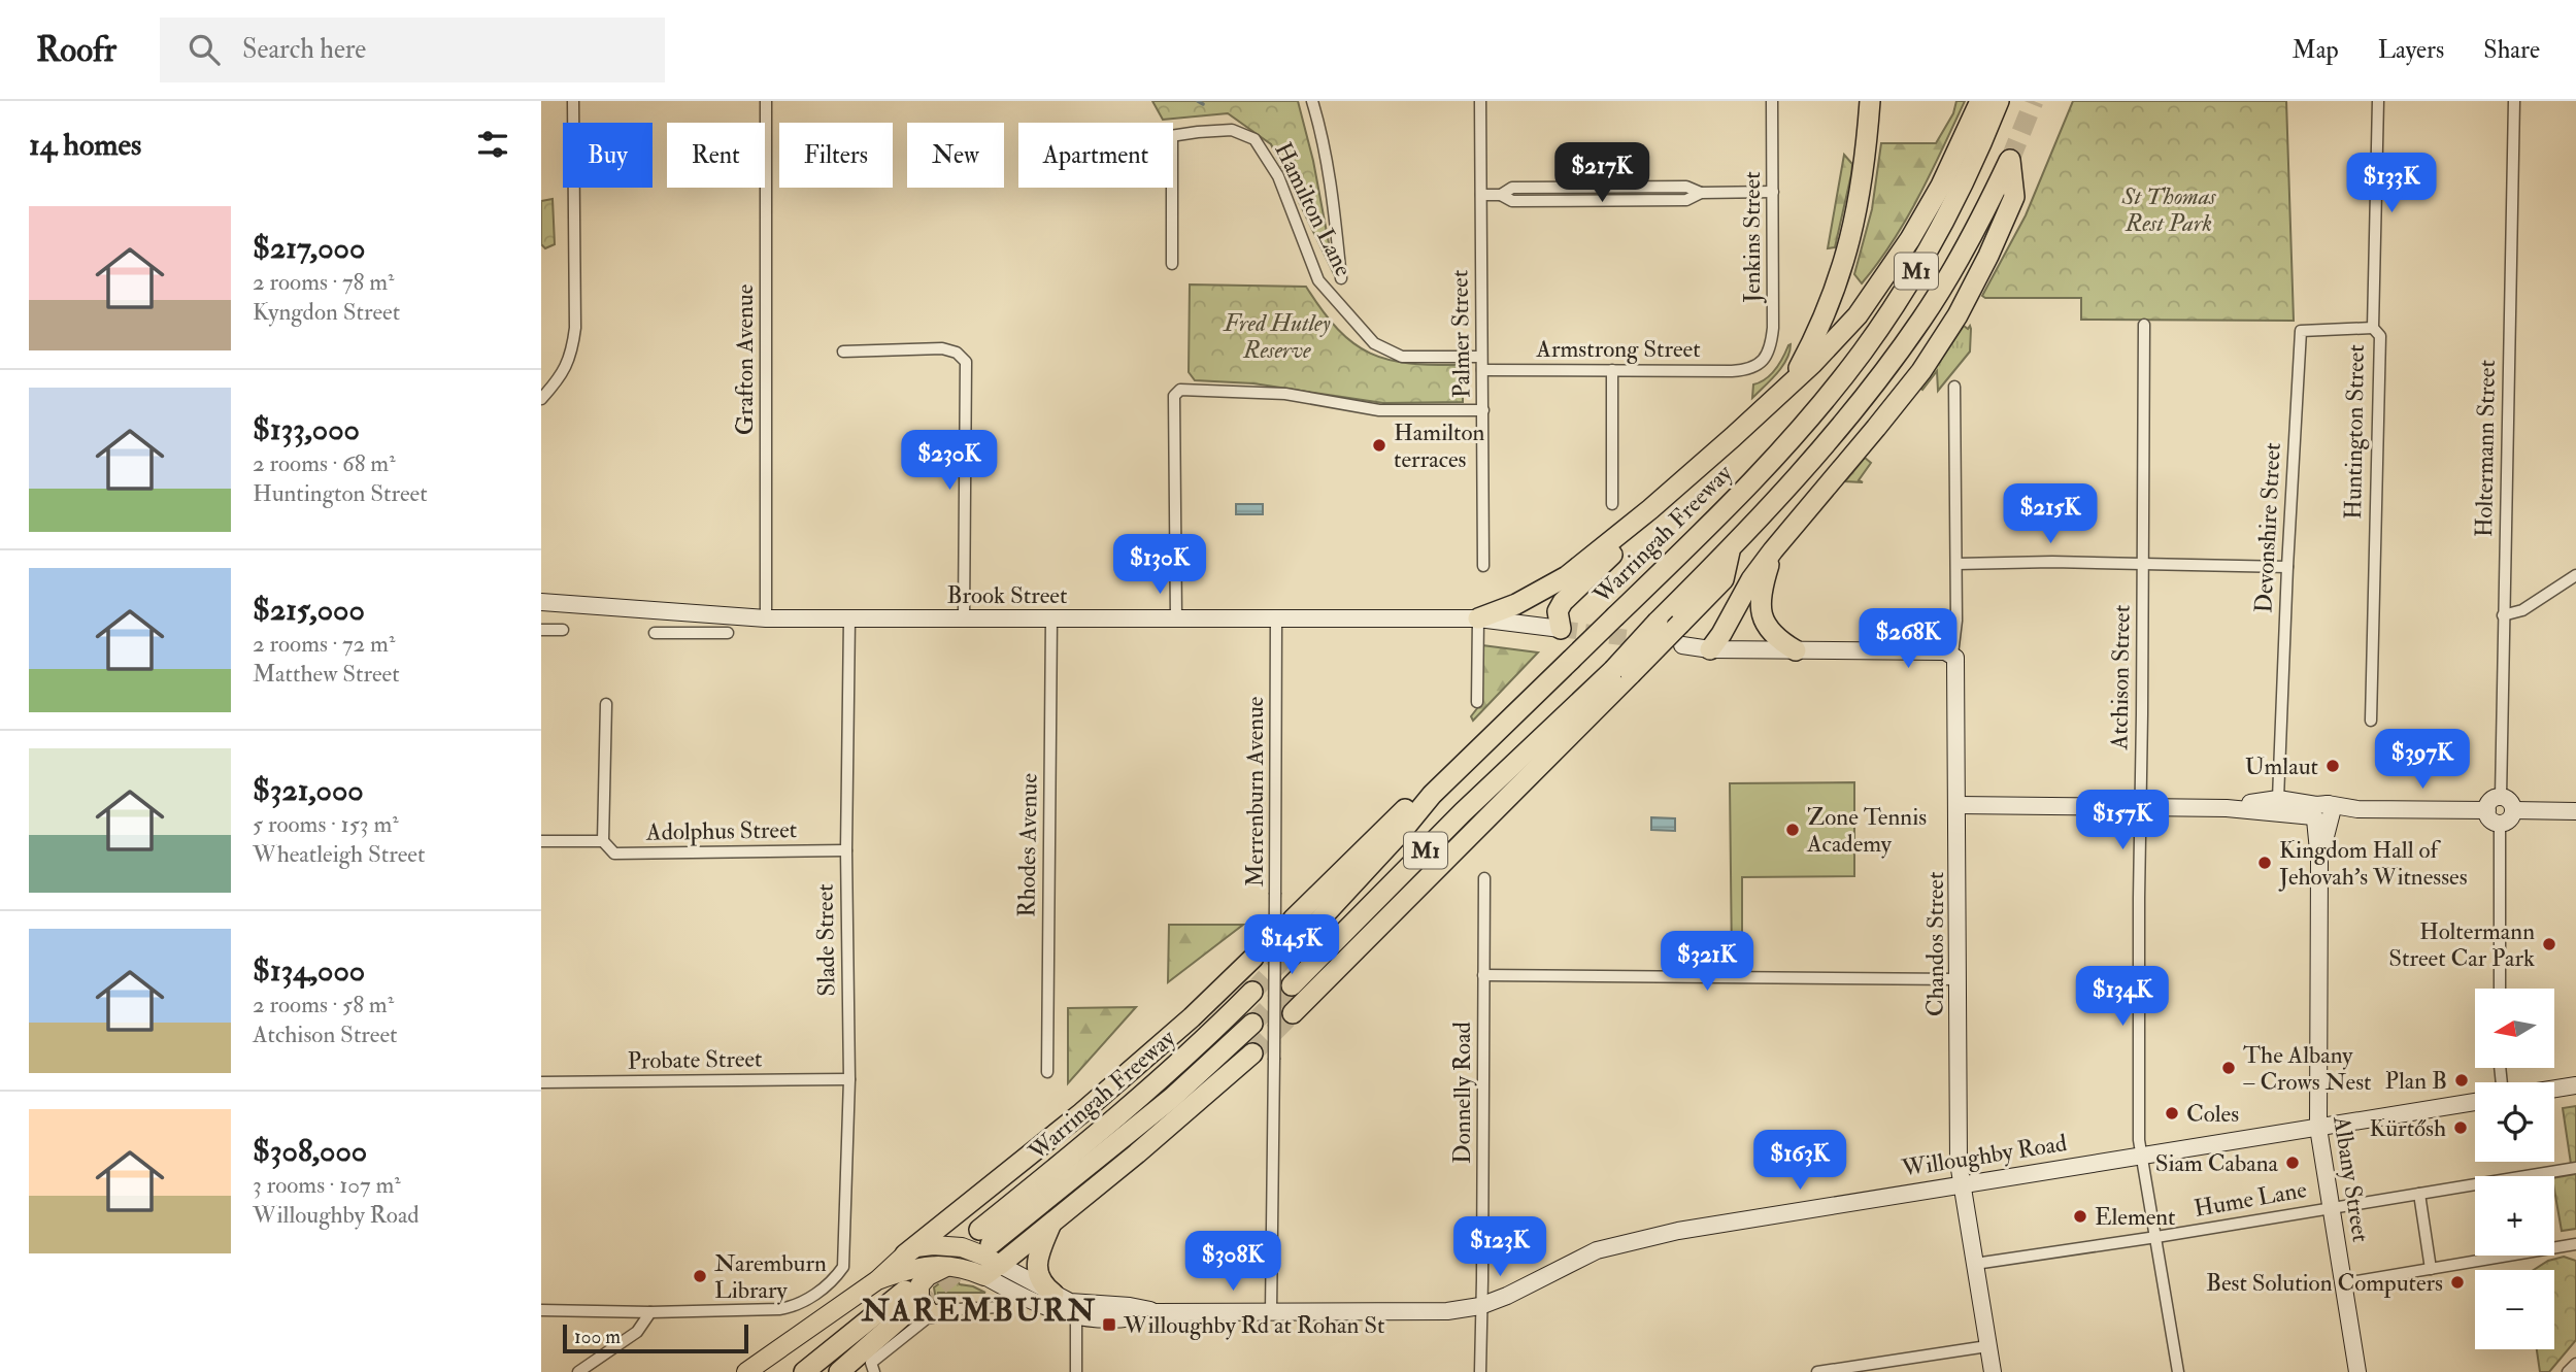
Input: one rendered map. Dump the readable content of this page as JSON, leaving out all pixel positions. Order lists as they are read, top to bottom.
{
  "streets": {
    "highway": ["M1", "Warringah Freeway"],
    "main road": [
      "Brook Street",
      "Chandos Street",
      "Willoughby Road",
      "Albany Street"
    ],
    "street": [
      "Hamilton Lane",
      "Jenkins Street",
      "Palmer Street",
      "Armstrong Street",
      "Grafton Avenue",
      "Huntington Street",
      "Holtermann Street",
      "Devonshire Street",
      "Atchison Street",
      "Merrenburn Avenue",
      "Adolphus Street",
      "Rhodes Avenue",
      "Slade Street",
      "Probate Street",
      "Donnelly Road",
      "Hume Lane"
    ]
  },
  "crossings": [
    ["Hamilton Lane", "Palmer Street"],
    ["Jenkins Street", "Armstrong Street"],
    ["Palmer Street", "Armstrong Street"],
    ["Grafton Avenue", "Brook Street"],
    ["Huntington Street", "Devonshire Street"],
    ["Brook Street", "Merrenburn Avenue"],
    ["Brook Street", "Rhodes Avenue"],
    ["Brook Street", "Slade Street"],
    ["Atchison Street", "Willoughby Road"],
    ["Atchison Street", "Hume Lane"],
    ["Merrenburn Avenue", "Willoughby Road"],
    ["Adolphus Street", "Slade Street"],
    ["Slade Street", "Probate Street"],
    ["Chandos Street", "Willoughby Road"],
    ["Chandos Street", "Hume Lane"],
    ["Donnelly Road", "Willoughby Road"],
    ["Willoughby Road", "Albany Street"],
    ["Albany Street", "Hume Lane"]
  ],
  "districts": ["NAREMBURN"],
  "parks": ["St Thomas Rest Park", "Fred Hutley Reserve"],
  "places": {
    "other": [
      "Hamilton terraces",
      "Umlaut",
      "Zone Tennis Academy",
      "Kingdom Hall of Jehovah's Witnesses",
      "Holtermann Street Car Park",
      "The Albany – Crows Nest",
      "Plan B",
      "Coles",
      "Kürtősh",
      "Siam Cabana",
      "Element",
      "Naremburn Library",
      "Best Solution Computers"
    ],
    "transit": ["Willoughby Rd at Rohan St"]
  },
  "scale_bar": "100 m",
  "north": "left",
  "page": {
    "header": "Roofr",
    "search": "Search here",
    "nav": ["Map", "Layers", "Share"],
    "heading": "14 homes",
    "chip": [
      "Buy",
      "Rent",
      "Filters",
      "New",
      "Apartment"
    ],
    "price": [
      "$217K",
      "$133K",
      "$230K",
      "$215K",
      "$130K",
      "$268K",
      "$397K",
      "$157K",
      "$145K",
      "$321K",
      "$134K",
      "$163K",
      "$123K",
      "$308K"
    ],
    "list": [
      {
        "name": "$217,000",
        "note": "2 rooms · 78 m² · Kyngdon Street"
      },
      {
        "name": "$133,000",
        "note": "2 rooms · 68 m² · Huntington Street"
      },
      {
        "name": "$215,000",
        "note": "2 rooms · 72 m² · Matthew Street"
      },
      {
        "name": "$321,000",
        "note": "5 rooms · 153 m² · Wheatleigh Street"
      },
      {
        "name": "$134,000",
        "note": "2 rooms · 58 m² · Atchison Street"
      },
      {
        "name": "$308,000",
        "note": "3 rooms · 107 m² · Willoughby Road"
      }
    ],
    "map_buttons": ["+", "−"],
    "scale": "100 m"
  }
}
